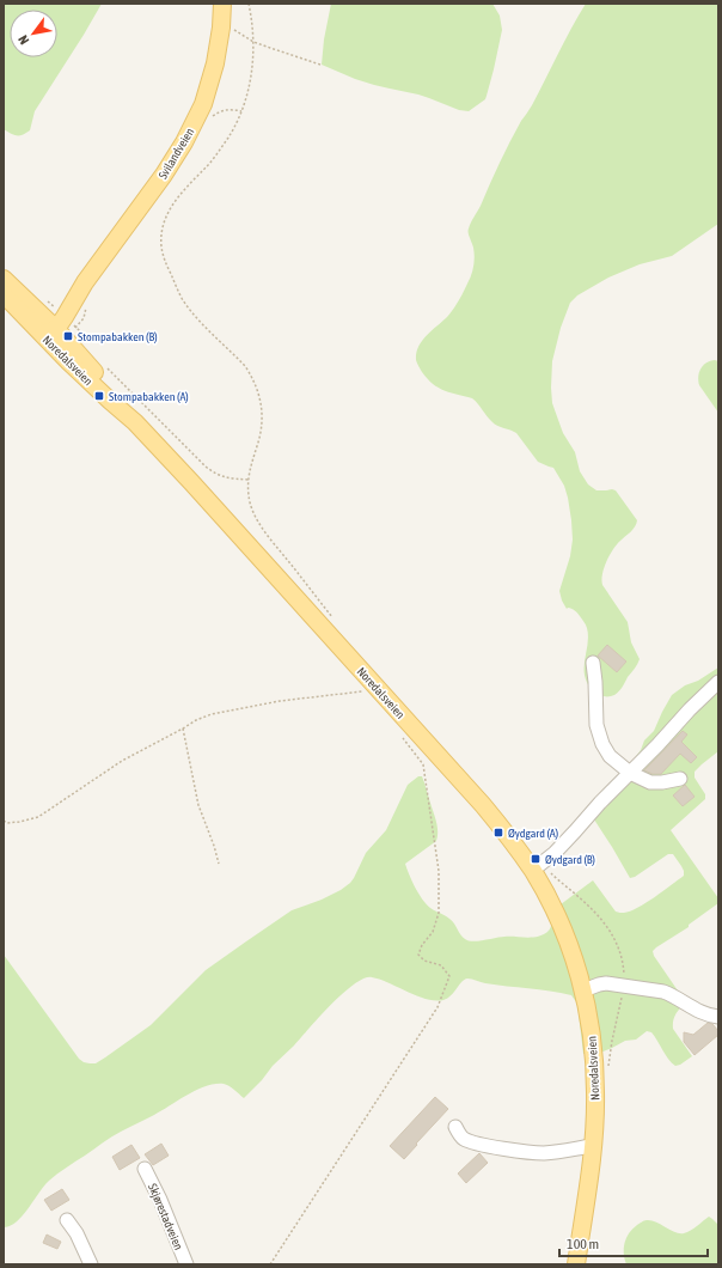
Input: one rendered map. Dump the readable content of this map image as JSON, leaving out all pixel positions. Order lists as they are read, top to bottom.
{
  "streets": {
    "main road": ["Svilandveien", "Noredalsveien"],
    "lane": ["Skjørestadveien"]
  },
  "crossings": [
    ["Svilandveien", "Noredalsveien"]
  ],
  "places": {
    "transit": [
      "Stompabakken (B)",
      "Stompabakken (A)",
      "Øydgard (A)",
      "Øydgard (B)"
    ]
  },
  "scale_bar": "100 m",
  "north": "bottom left"
}
